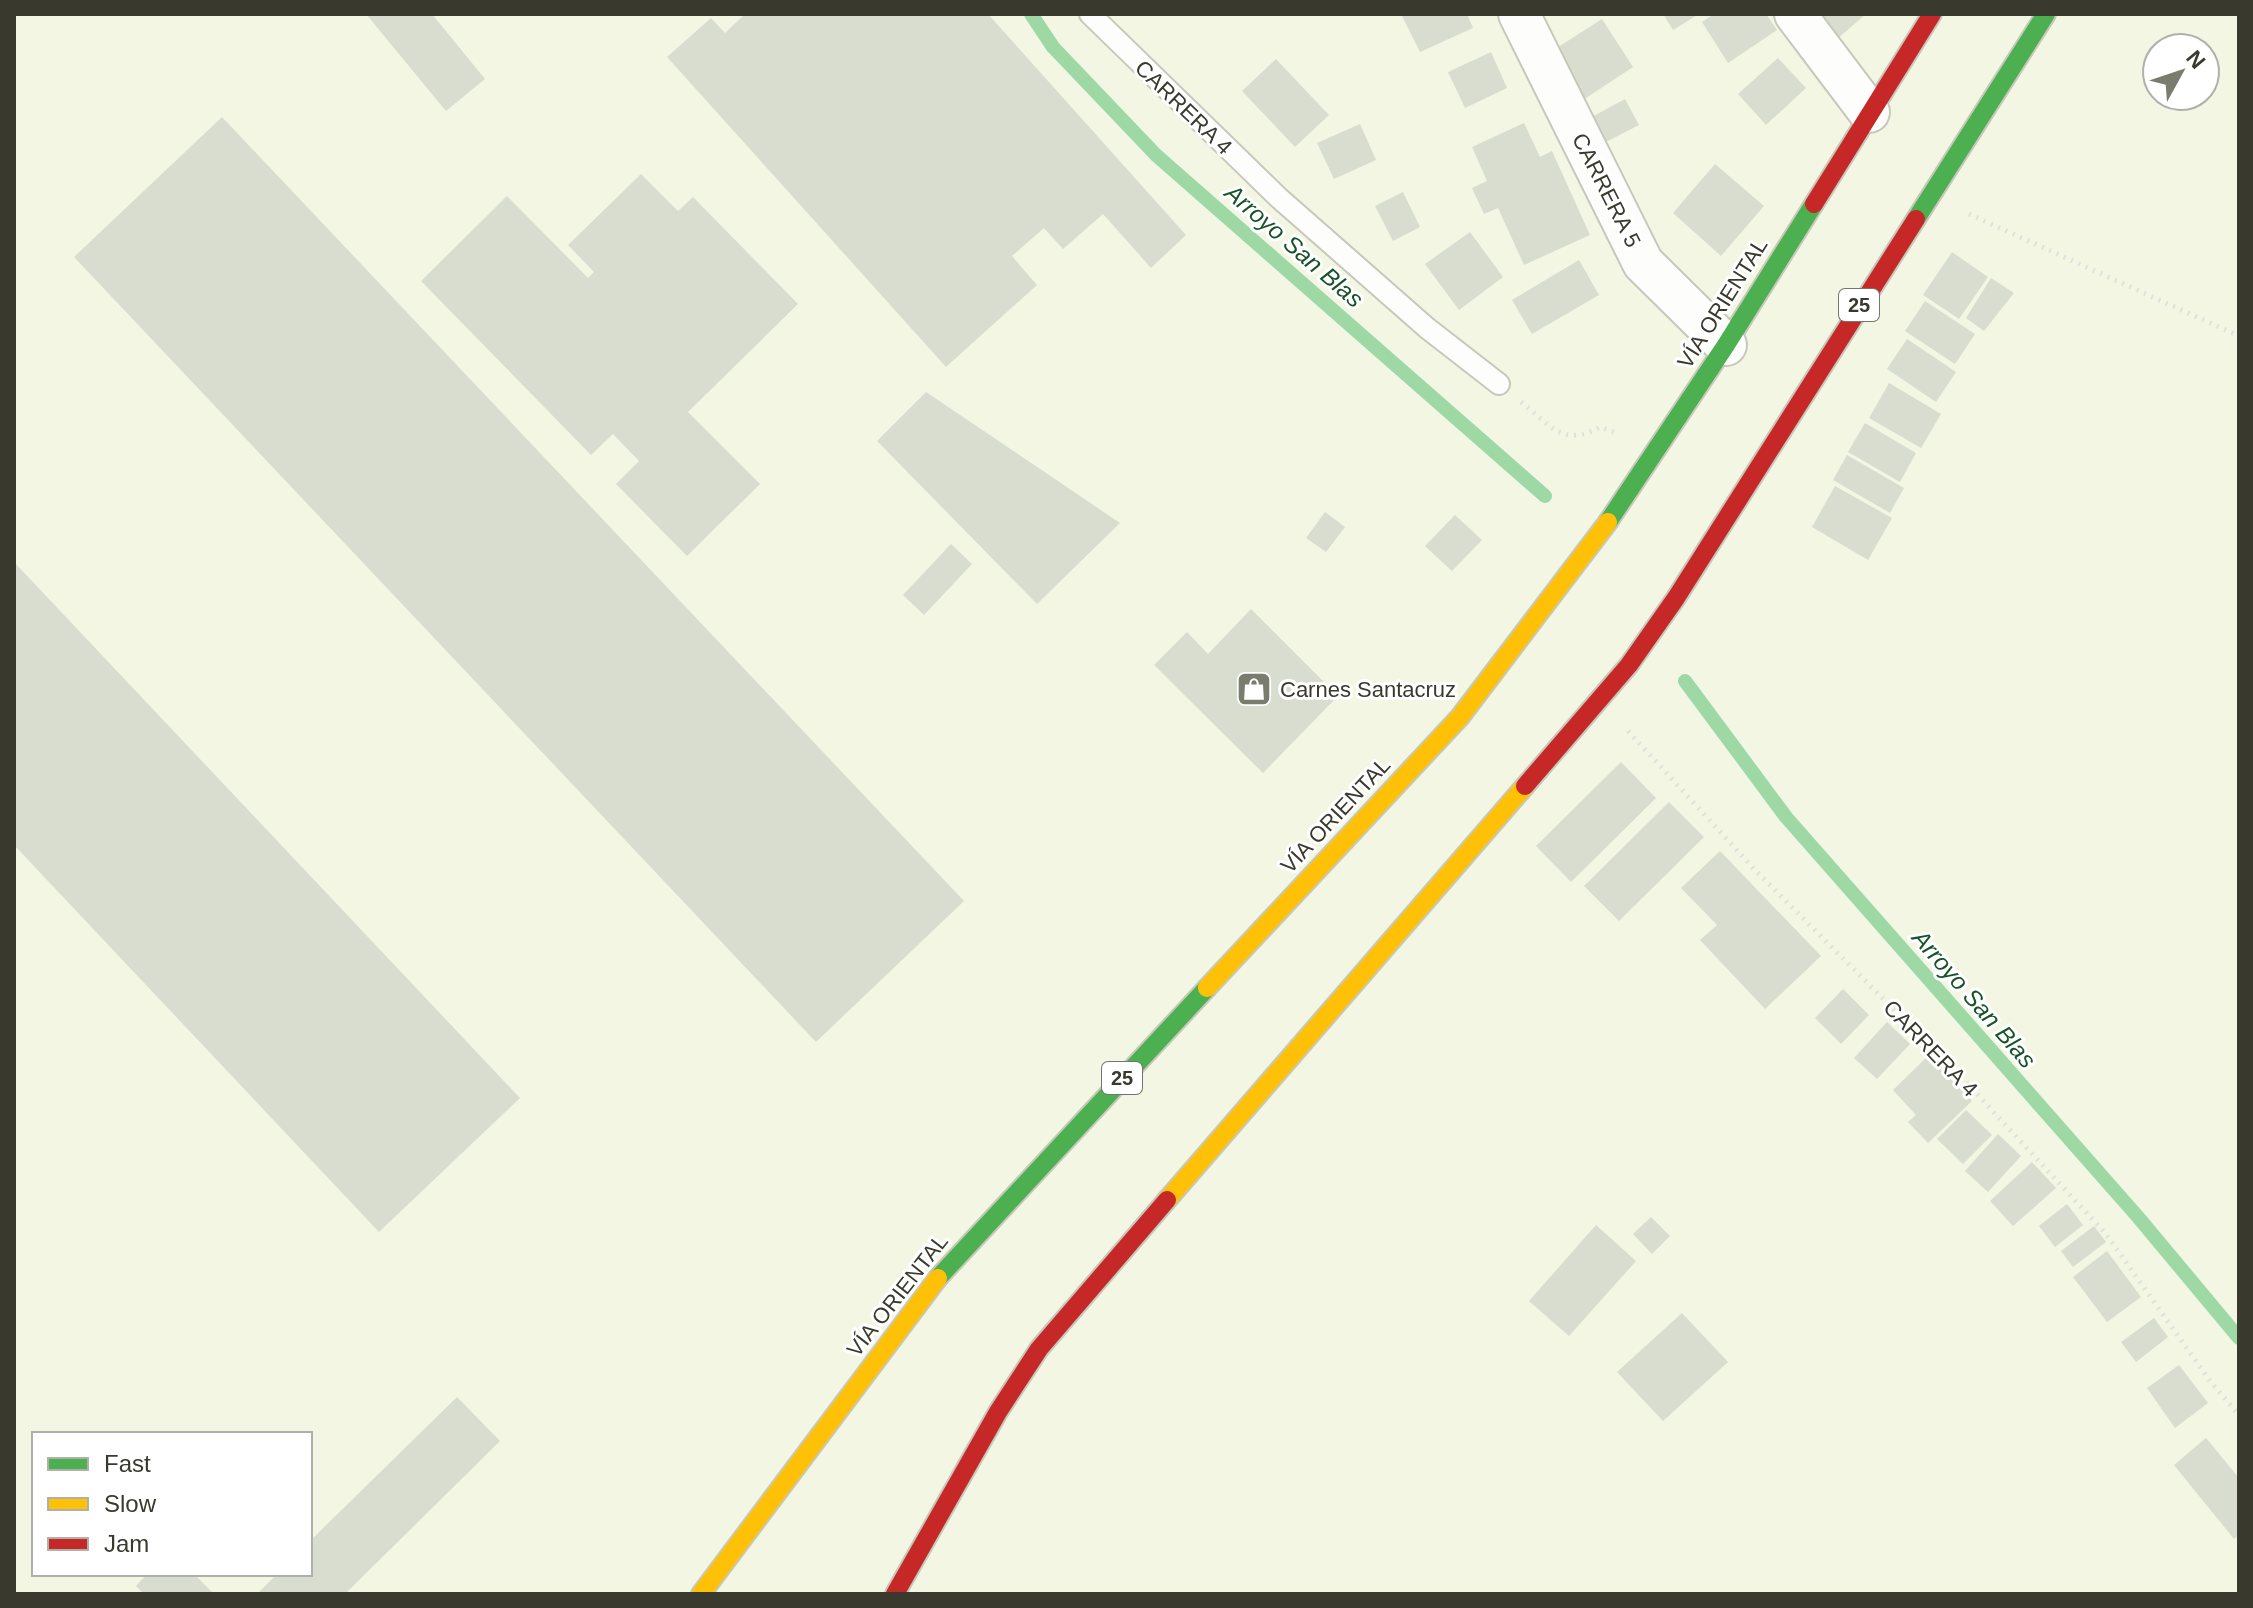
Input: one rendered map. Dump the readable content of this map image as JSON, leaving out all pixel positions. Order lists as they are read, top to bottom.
{
  "streets": {
    "highway": ["VÍA ORIENTAL", "25"],
    "street": ["CARRERA 5"],
    "lane": ["CARRERA 4"]
  },
  "crossings": [
    ["CARRERA 4", "25"],
    ["CARRERA 5", "VÍA ORIENTAL"]
  ],
  "water": ["Arroyo San Blas"],
  "places": {
    "shop": ["Carnes Santacruz"]
  },
  "legend": ["Fast", "Slow", "Jam"],
  "north": "top right"
}
